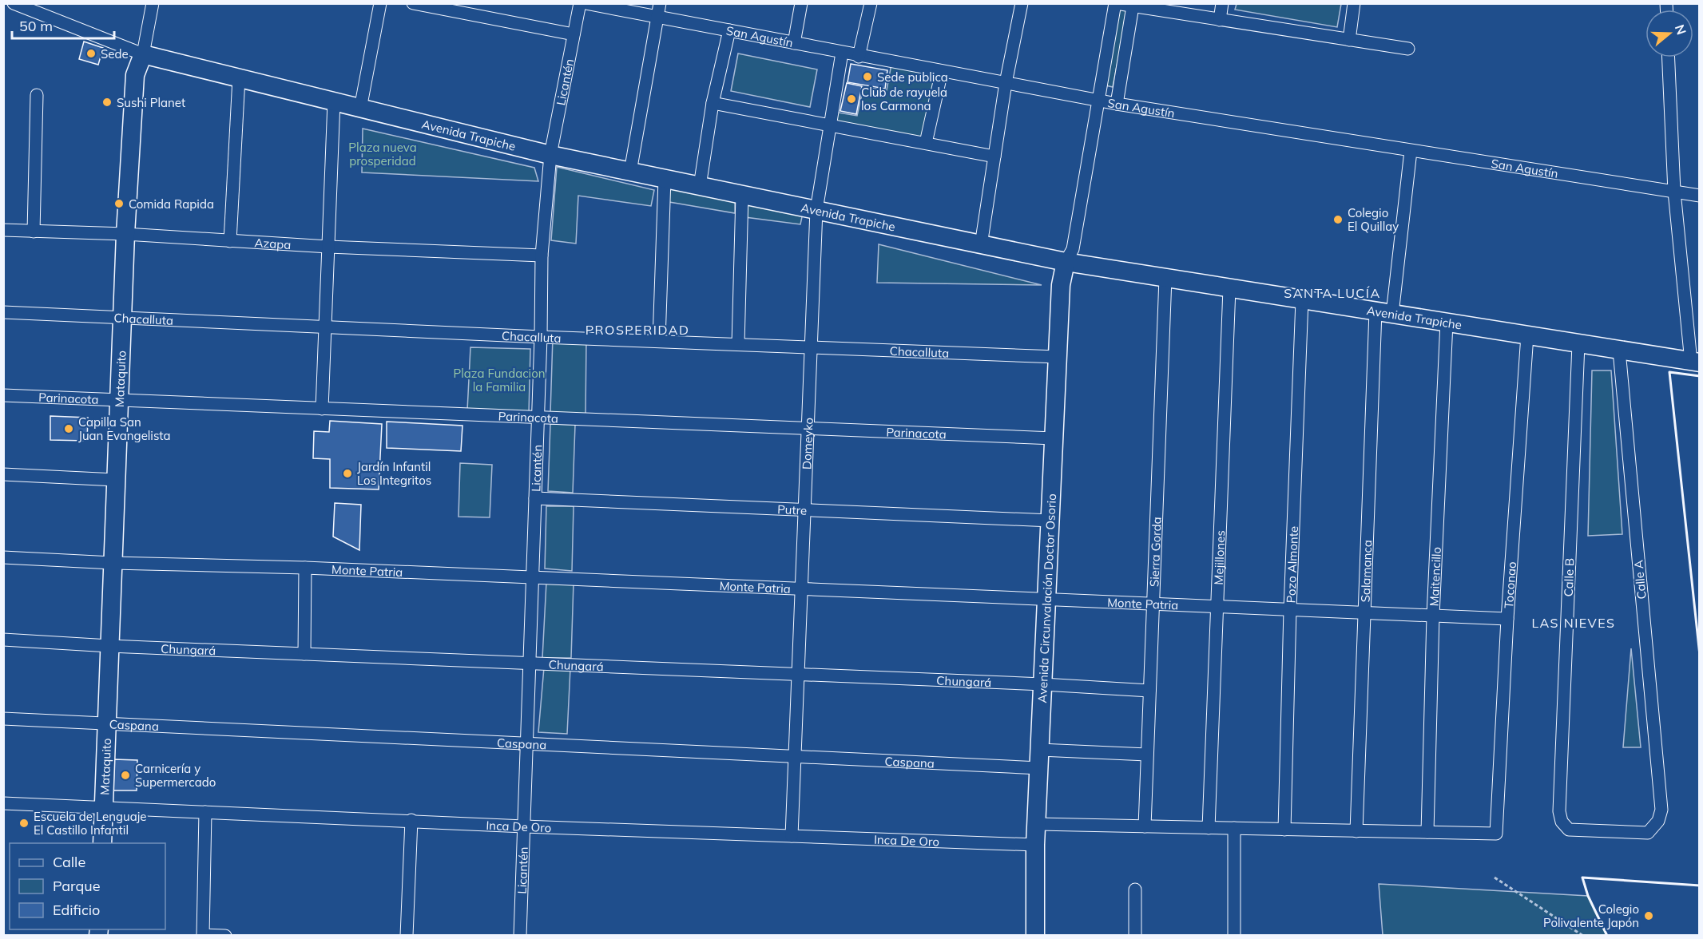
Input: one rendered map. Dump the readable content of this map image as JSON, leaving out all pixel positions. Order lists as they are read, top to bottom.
{
  "streets": {
    "street": [
      "San Agustín",
      "Licantén",
      "Avenida Trapiche",
      "Azapa",
      "Chacalluta",
      "Mataquito",
      "Parinacota",
      "Domeyko",
      "Putre",
      "Sierra Gorda",
      "Mejillones",
      "Pozo Almonte",
      "Monte Patria",
      "Salamanca",
      "Maitencillo",
      "Calle B",
      "Calle A",
      "Toconao",
      "Avenida Circunvalación Doctor Osorio",
      "Chungará",
      "Caspana",
      "Inca De Oro"
    ]
  },
  "crossings": [
    ["San Agustín", "Domeyko"],
    ["San Agustín", "Salamanca"],
    ["Licantén", "Avenida Trapiche"],
    ["Licantén", "Azapa"],
    ["Licantén", "Chacalluta"],
    ["Licantén", "Parinacota"],
    ["Licantén", "Putre"],
    ["Licantén", "Monte Patria"],
    ["Licantén", "Chungará"],
    ["Licantén", "Caspana"],
    ["Licantén", "Inca De Oro"],
    ["Avenida Trapiche", "Mataquito"],
    ["Avenida Trapiche", "Domeyko"],
    ["Avenida Trapiche", "Sierra Gorda"],
    ["Avenida Trapiche", "Mejillones"],
    ["Avenida Trapiche", "Pozo Almonte"],
    ["Avenida Trapiche", "Salamanca"],
    ["Avenida Trapiche", "Maitencillo"],
    ["Avenida Trapiche", "Calle B"],
    ["Avenida Trapiche", "Calle A"],
    ["Avenida Trapiche", "Toconao"],
    ["Avenida Trapiche", "Avenida Circunvalación Doctor Osorio"],
    ["Azapa", "Mataquito"],
    ["Chacalluta", "Mataquito"],
    ["Chacalluta", "Domeyko"],
    ["Chacalluta", "Avenida Circunvalación Doctor Osorio"],
    ["Mataquito", "Parinacota"],
    ["Mataquito", "Monte Patria"],
    ["Mataquito", "Chungará"],
    ["Mataquito", "Caspana"],
    ["Mataquito", "Inca De Oro"],
    ["Parinacota", "Domeyko"],
    ["Parinacota", "Avenida Circunvalación Doctor Osorio"],
    ["Domeyko", "Putre"],
    ["Domeyko", "Monte Patria"],
    ["Domeyko", "Chungará"],
    ["Domeyko", "Caspana"],
    ["Domeyko", "Inca De Oro"],
    ["Putre", "Avenida Circunvalación Doctor Osorio"],
    ["Sierra Gorda", "Monte Patria"],
    ["Sierra Gorda", "Chungará"],
    ["Mejillones", "Monte Patria"],
    ["Pozo Almonte", "Monte Patria"],
    ["Monte Patria", "Salamanca"],
    ["Monte Patria", "Maitencillo"],
    ["Monte Patria", "Toconao"],
    ["Monte Patria", "Avenida Circunvalación Doctor Osorio"],
    ["Maitencillo", "Toconao"],
    ["Calle B", "Calle A"],
    ["Avenida Circunvalación Doctor Osorio", "Chungará"],
    ["Avenida Circunvalación Doctor Osorio", "Caspana"],
    ["Avenida Circunvalación Doctor Osorio", "Inca De Oro"]
  ],
  "districts": ["SANTA LUCÍA", "PROSPERIDAD", "LAS NIEVES"],
  "parks": ["Plaza nueva prosperidad", "Plaza Fundacion la Familia"],
  "places": [
    "Sede",
    "Sede publica",
    "Club de rayuela los Carmona",
    "Sushi Planet",
    "Comida Rapida",
    "Colegio El Quillay",
    "Capilla San Juan Evangelista",
    "Jardín Infantil Los Integritos",
    "Carnicería y Supermercado",
    "Escuela de Lenguaje El Castillo Infantil",
    "Colegio Polivalente Japón"
  ],
  "legend": ["Calle", "Parque", "Edificio"],
  "scale_bar": "50 m",
  "north": "right"
}
